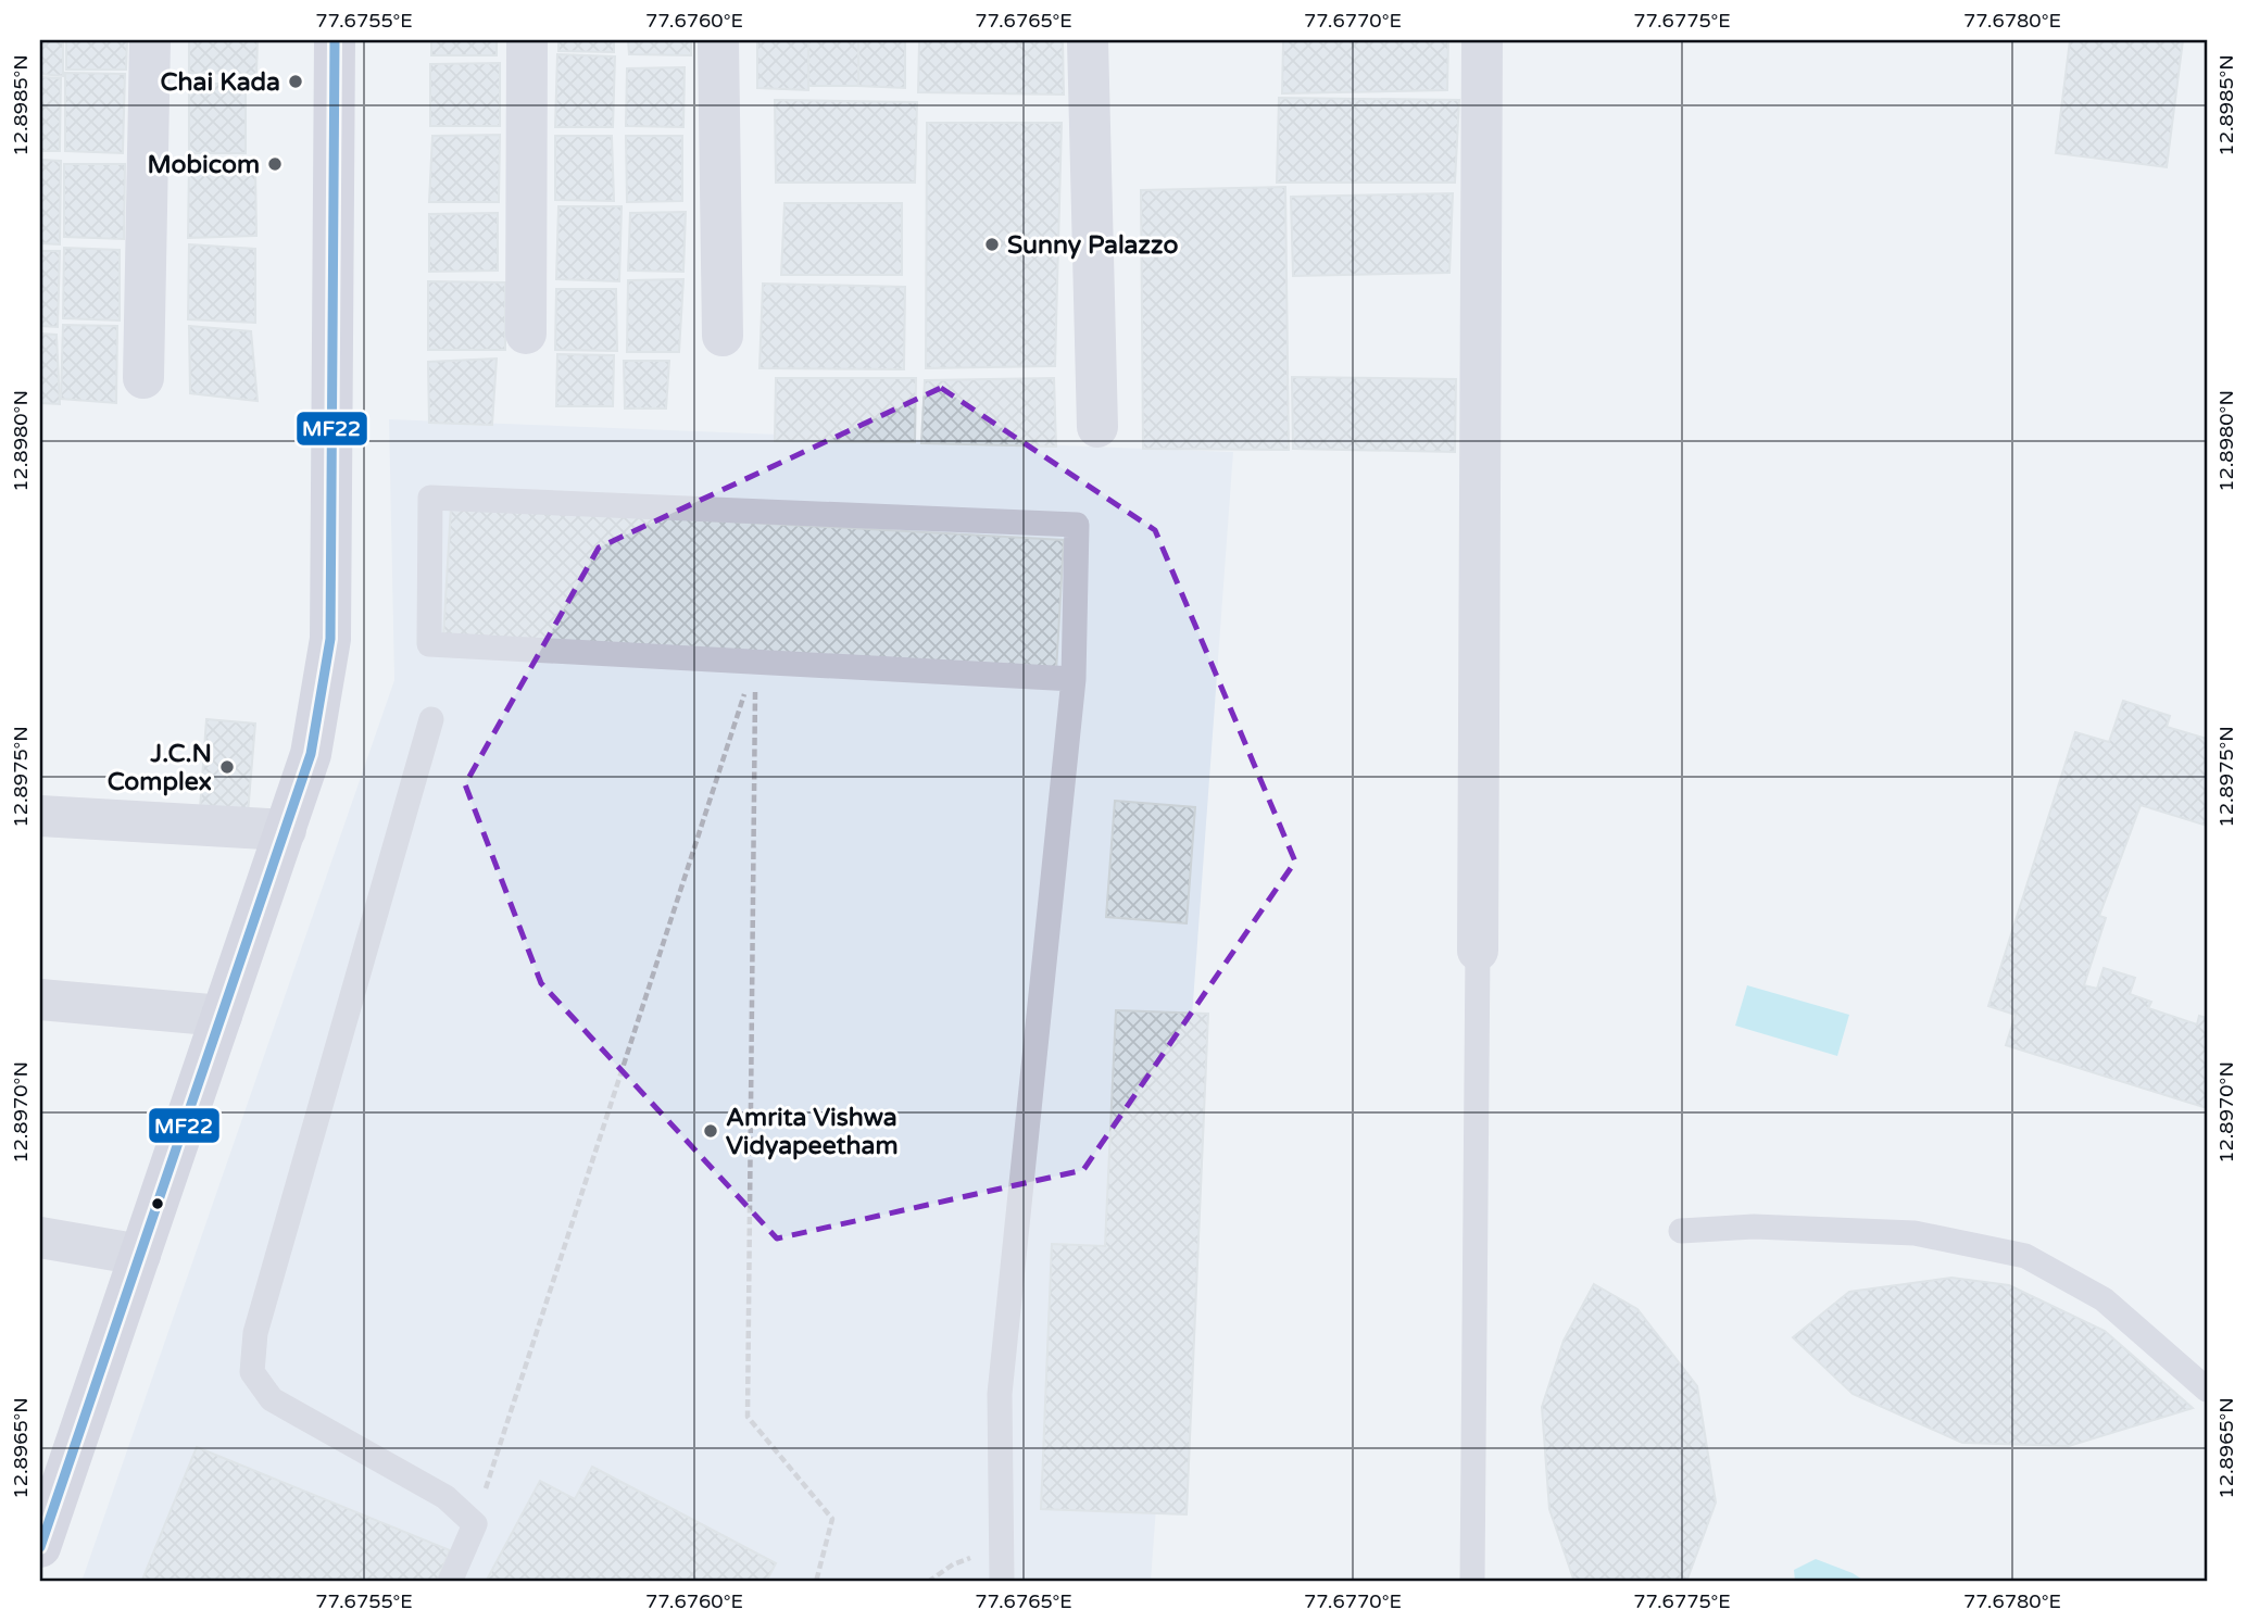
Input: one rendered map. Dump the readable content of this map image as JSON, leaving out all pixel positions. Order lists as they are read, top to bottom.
{
  "places": [
    "Chai Kada",
    "Mobicom",
    "Sunny Palazzo",
    "J.C.N Complex",
    "Amrita Vishwa Vidyapeetham"
  ],
  "lines": ["transit line MF22"],
  "coordinates": [
    "77.6755°E",
    "77.6760°E",
    "77.6765°E",
    "77.6770°E",
    "77.6775°E",
    "77.6780°E",
    "12.8985°N",
    "12.8980°N",
    "12.8975°N",
    "12.8970°N",
    "12.8965°N"
  ]
}
